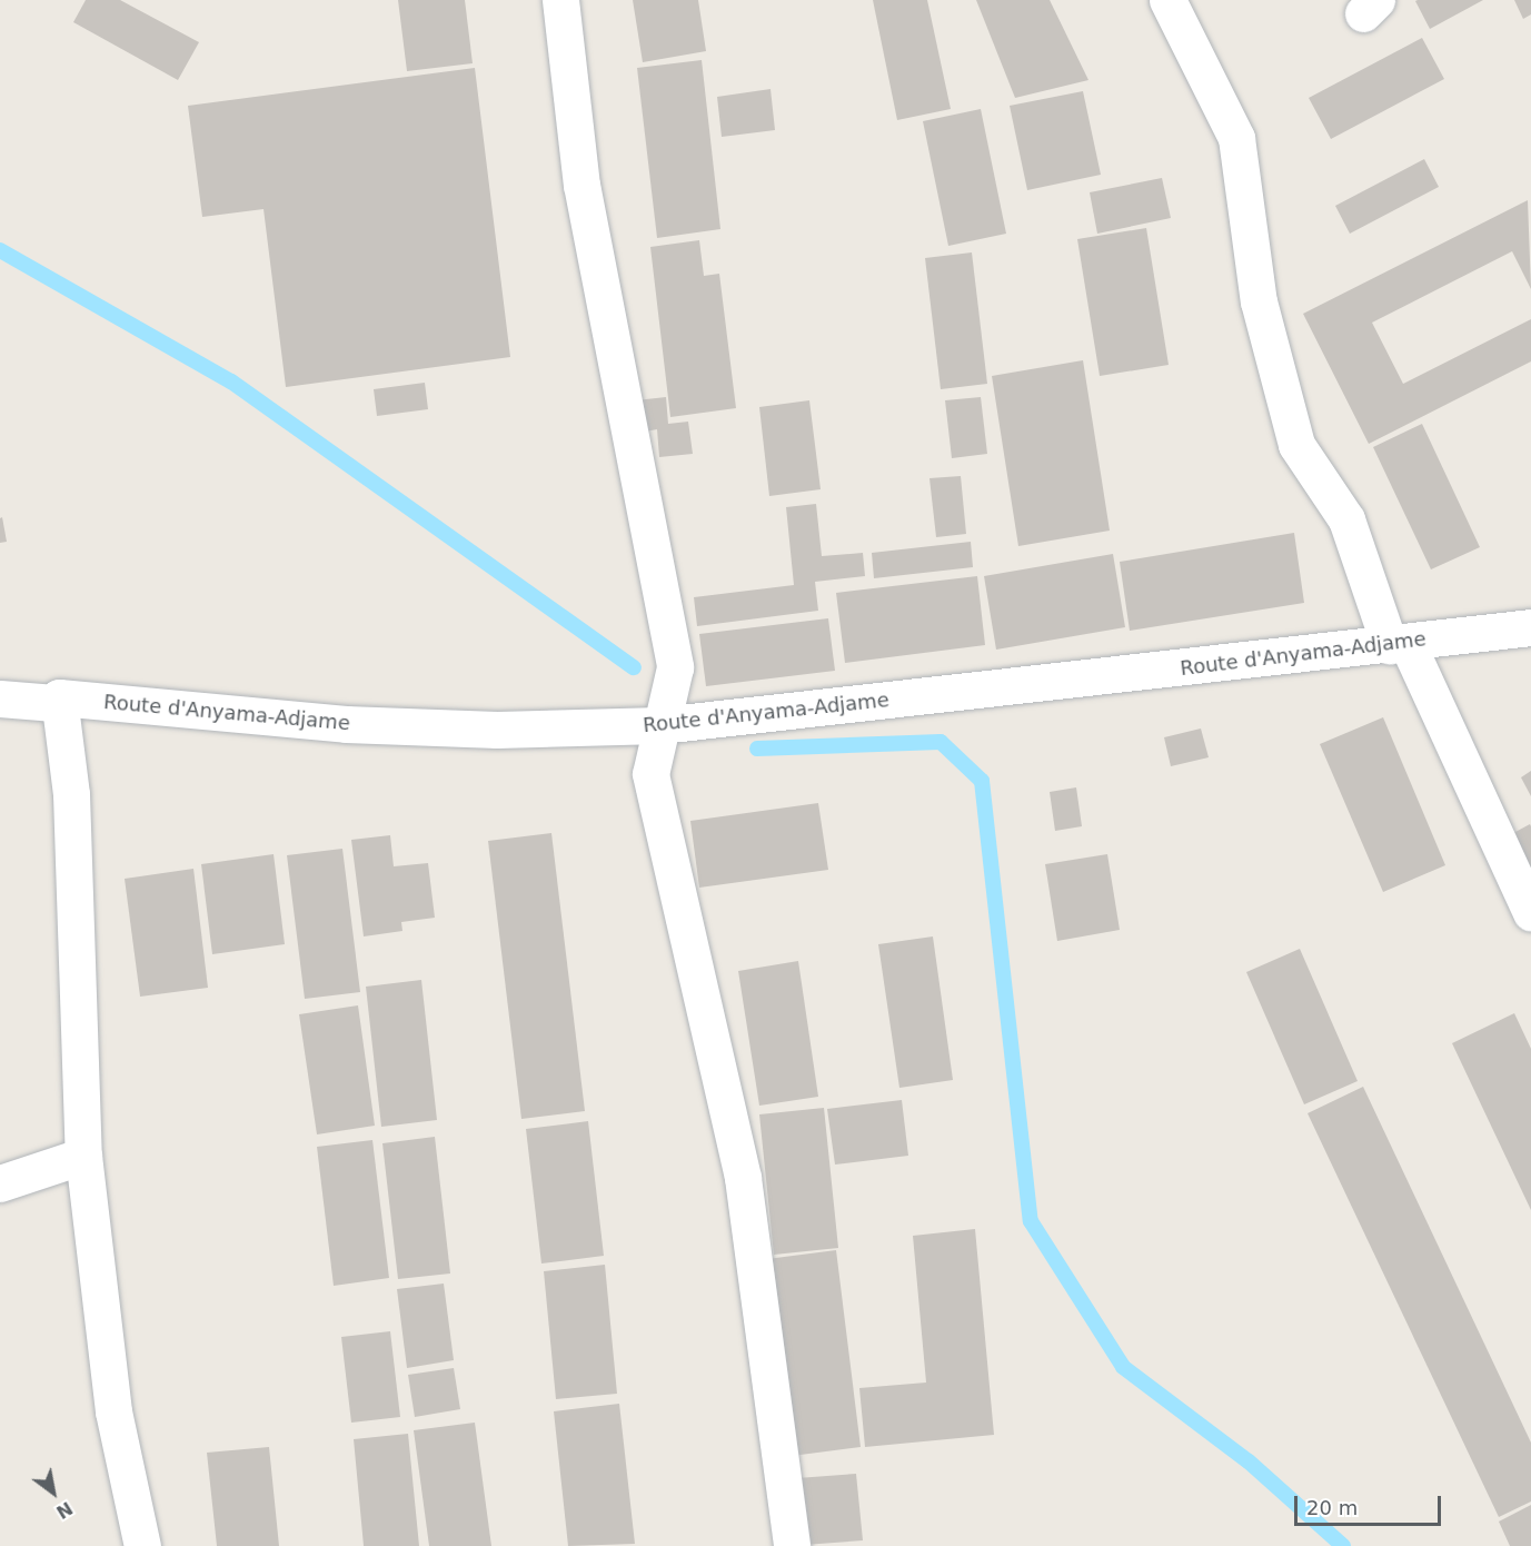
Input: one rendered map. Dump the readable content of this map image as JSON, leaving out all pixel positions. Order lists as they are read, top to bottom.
{
  "streets": {
    "street": ["Route d'Anyama-Adjame"]
  },
  "scale_bar": "20 m",
  "north": "bottom right"
}
